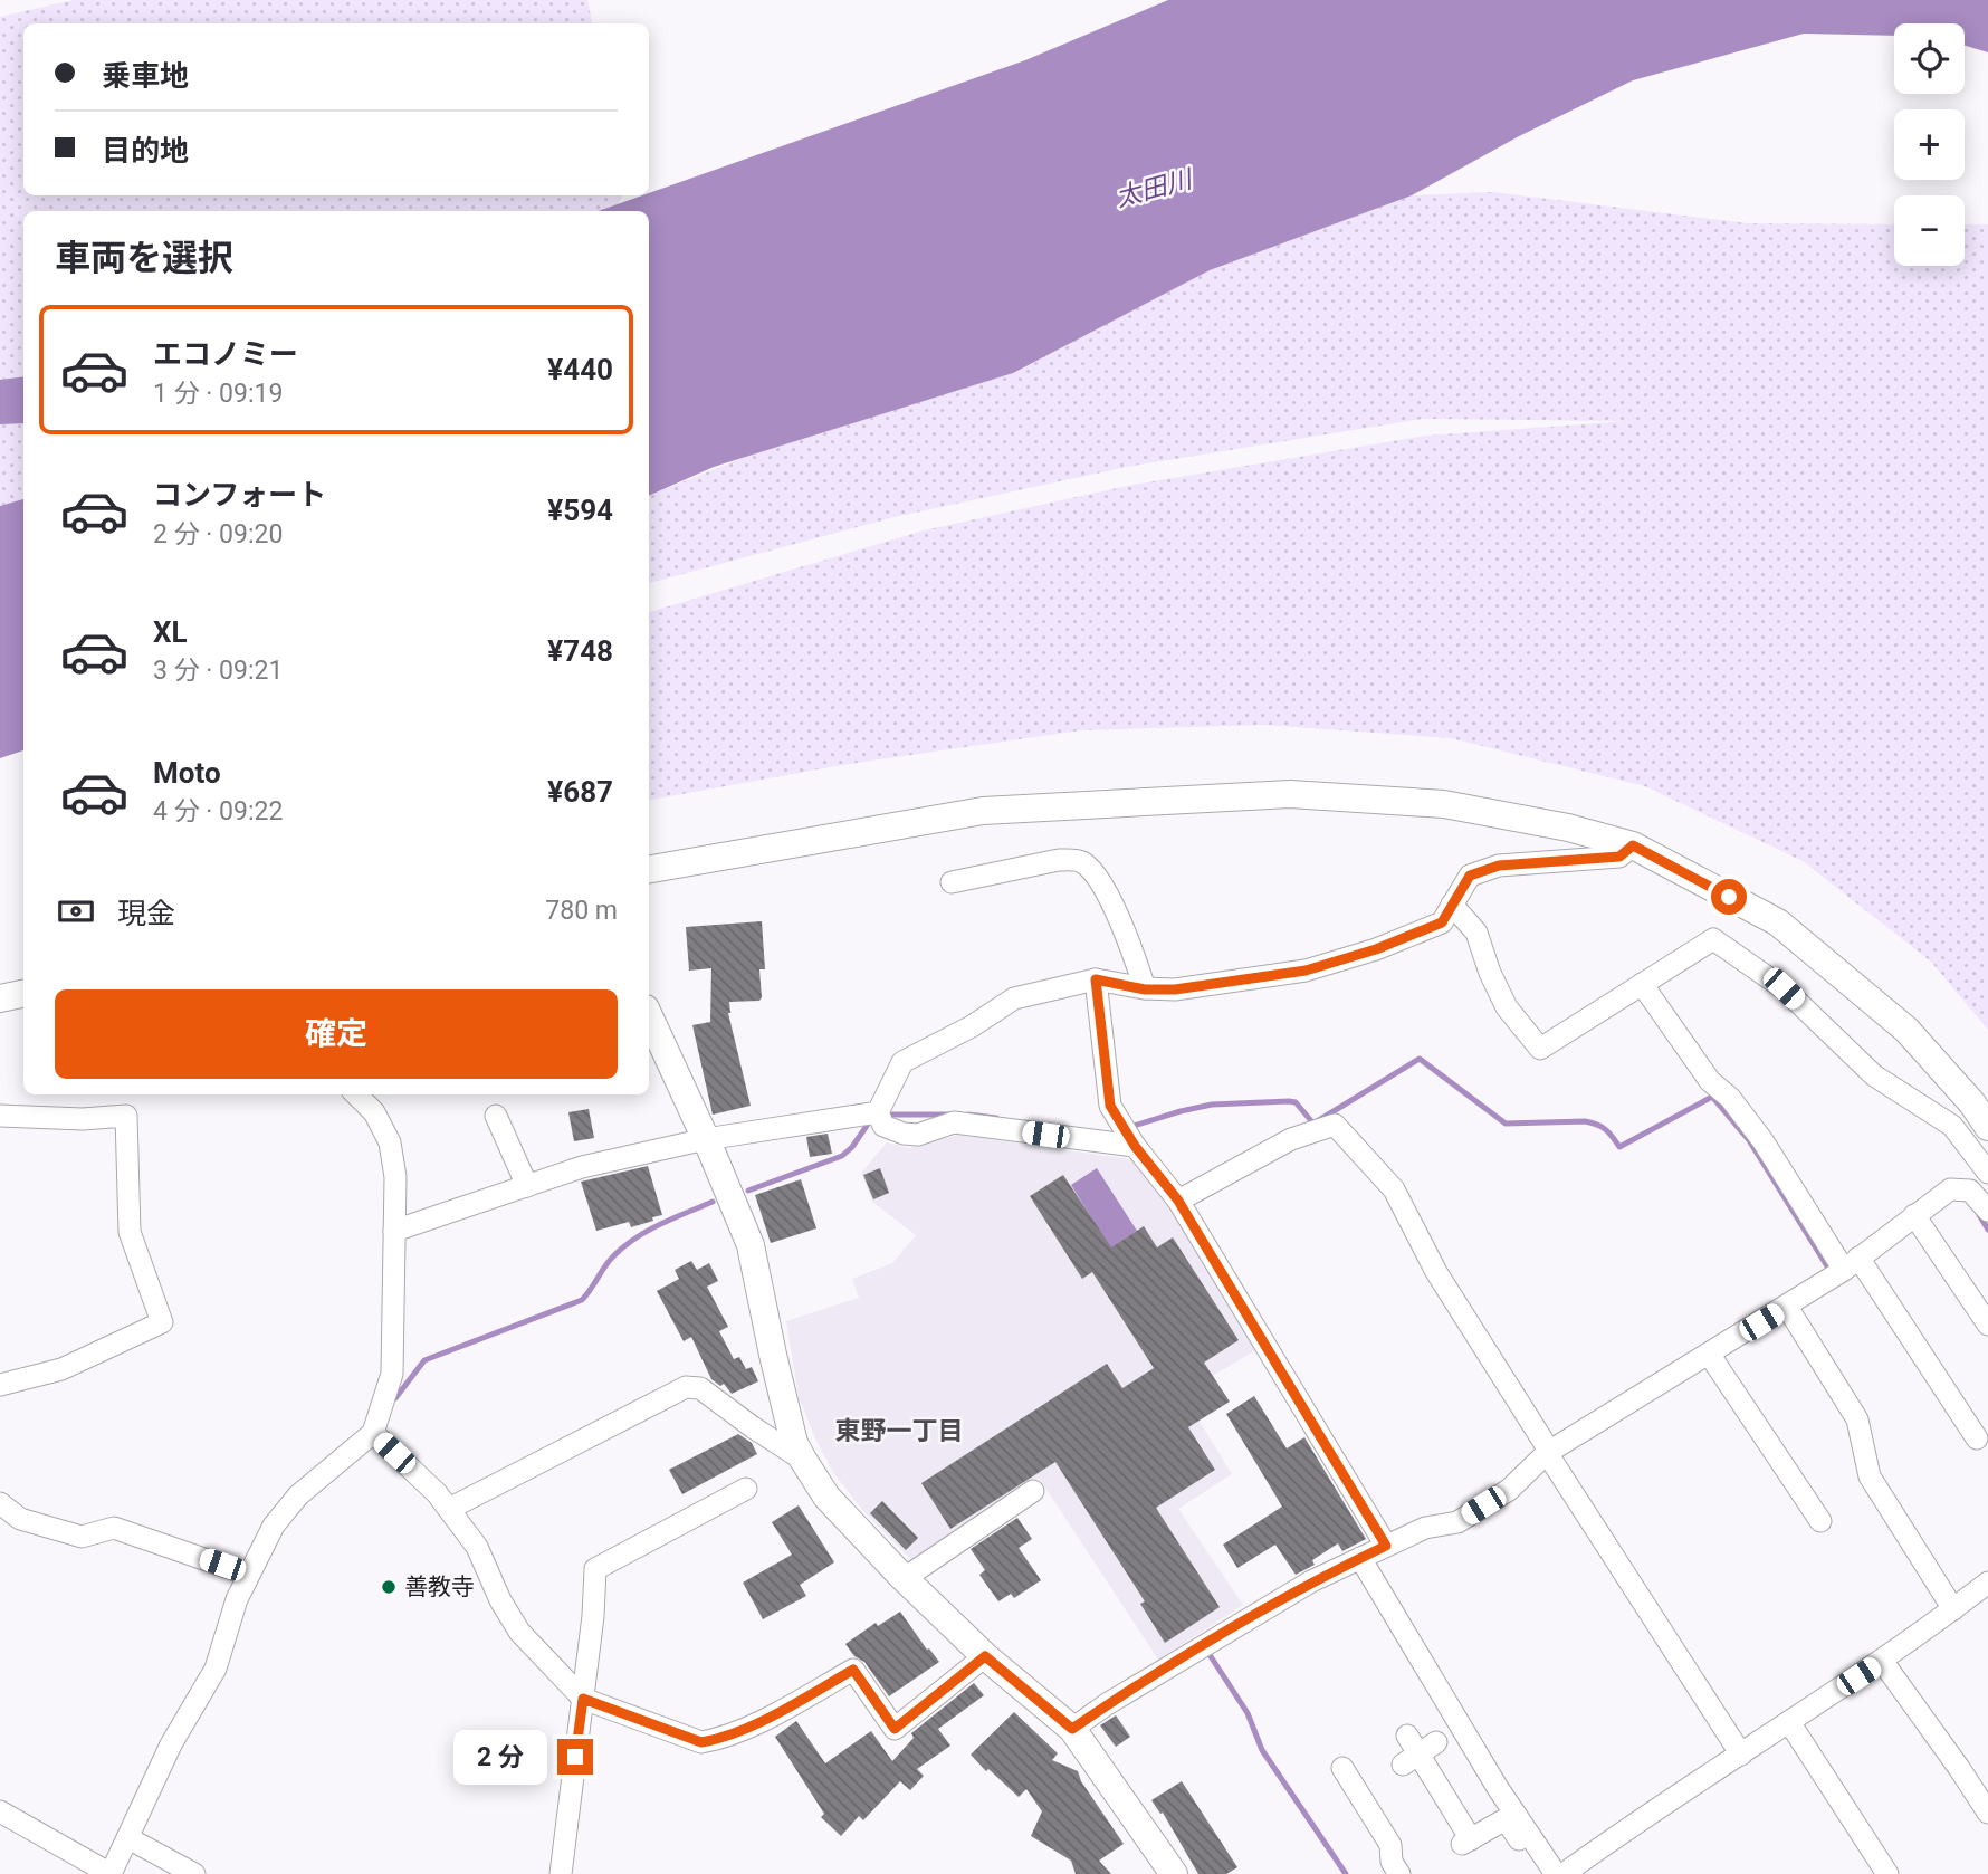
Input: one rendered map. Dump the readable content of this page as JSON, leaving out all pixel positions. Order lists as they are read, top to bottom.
{
  "districts": ["東野一丁目"],
  "water": ["太田川"],
  "places": ["善教寺"],
  "page": {
    "map_buttons": ["+", "−"],
    "banner": ["乗車地", "目的地"],
    "heading": "車両を選択",
    "list": [
      {
        "name": "エコノミー",
        "note": "1 分 · 09:19",
        "value": "¥440"
      },
      {
        "name": "コンフォート",
        "note": "2 分 · 09:20",
        "value": "¥594"
      },
      {
        "name": "XL",
        "note": "3 分 · 09:21",
        "value": "¥748"
      },
      {
        "name": "Moto",
        "note": "4 分 · 09:22",
        "value": "¥687"
      }
    ],
    "pay": ["現金", "780 m"],
    "buttons": "確定",
    "bubble": "2 分"
  }
}
